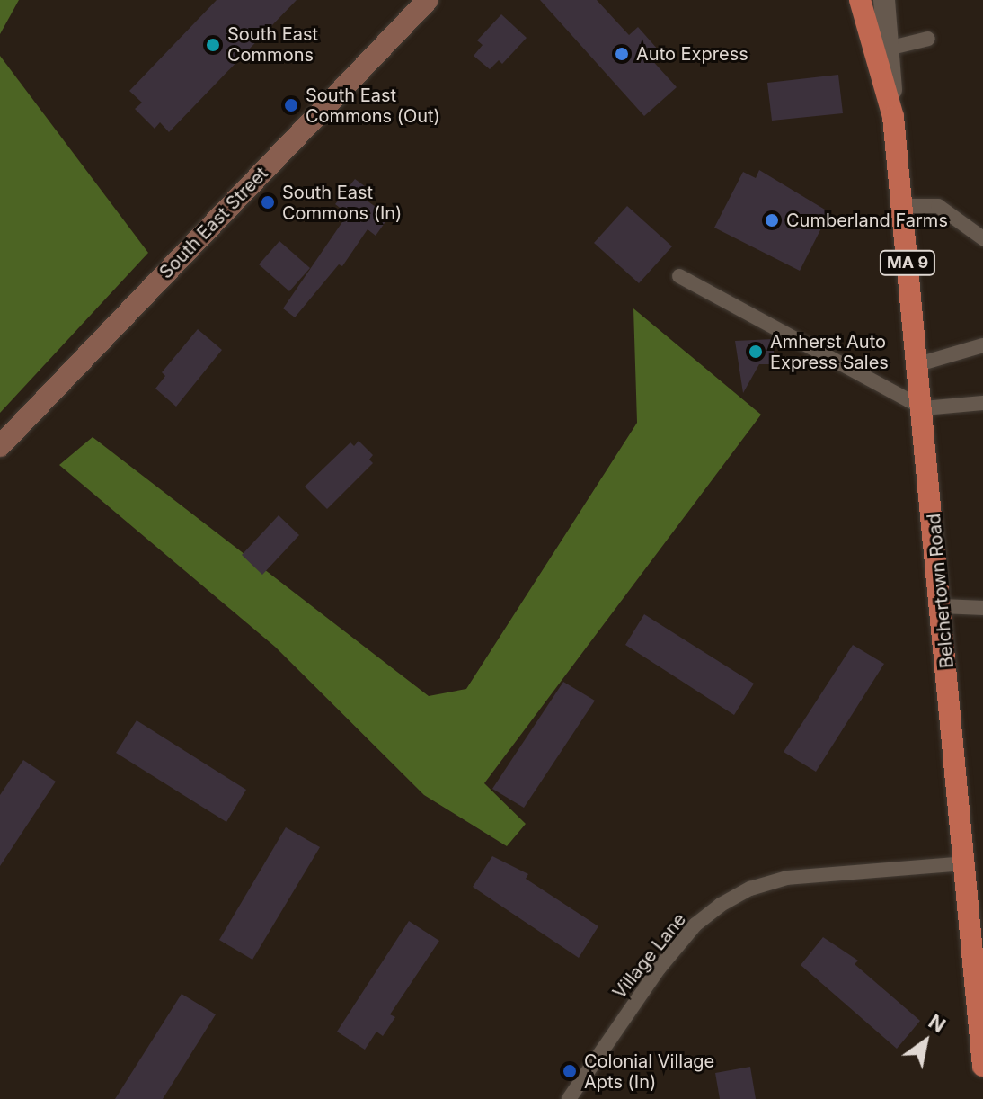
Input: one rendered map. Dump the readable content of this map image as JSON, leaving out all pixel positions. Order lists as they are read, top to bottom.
{
  "streets": {
    "highway": ["MA 9", "Belchertown Road"],
    "main road": ["South East Street"],
    "lane": ["Village Lane"]
  },
  "crossings": [
    ["Belchertown Road", "Village Lane"]
  ],
  "places": [
    "South East Commons",
    "Auto Express",
    "South East Commons (Out)",
    "South East Commons (In)",
    "Cumberland Farms",
    "Amherst Auto Express Sales",
    "Colonial Village Apts (In)"
  ],
  "north": "top right"
}
